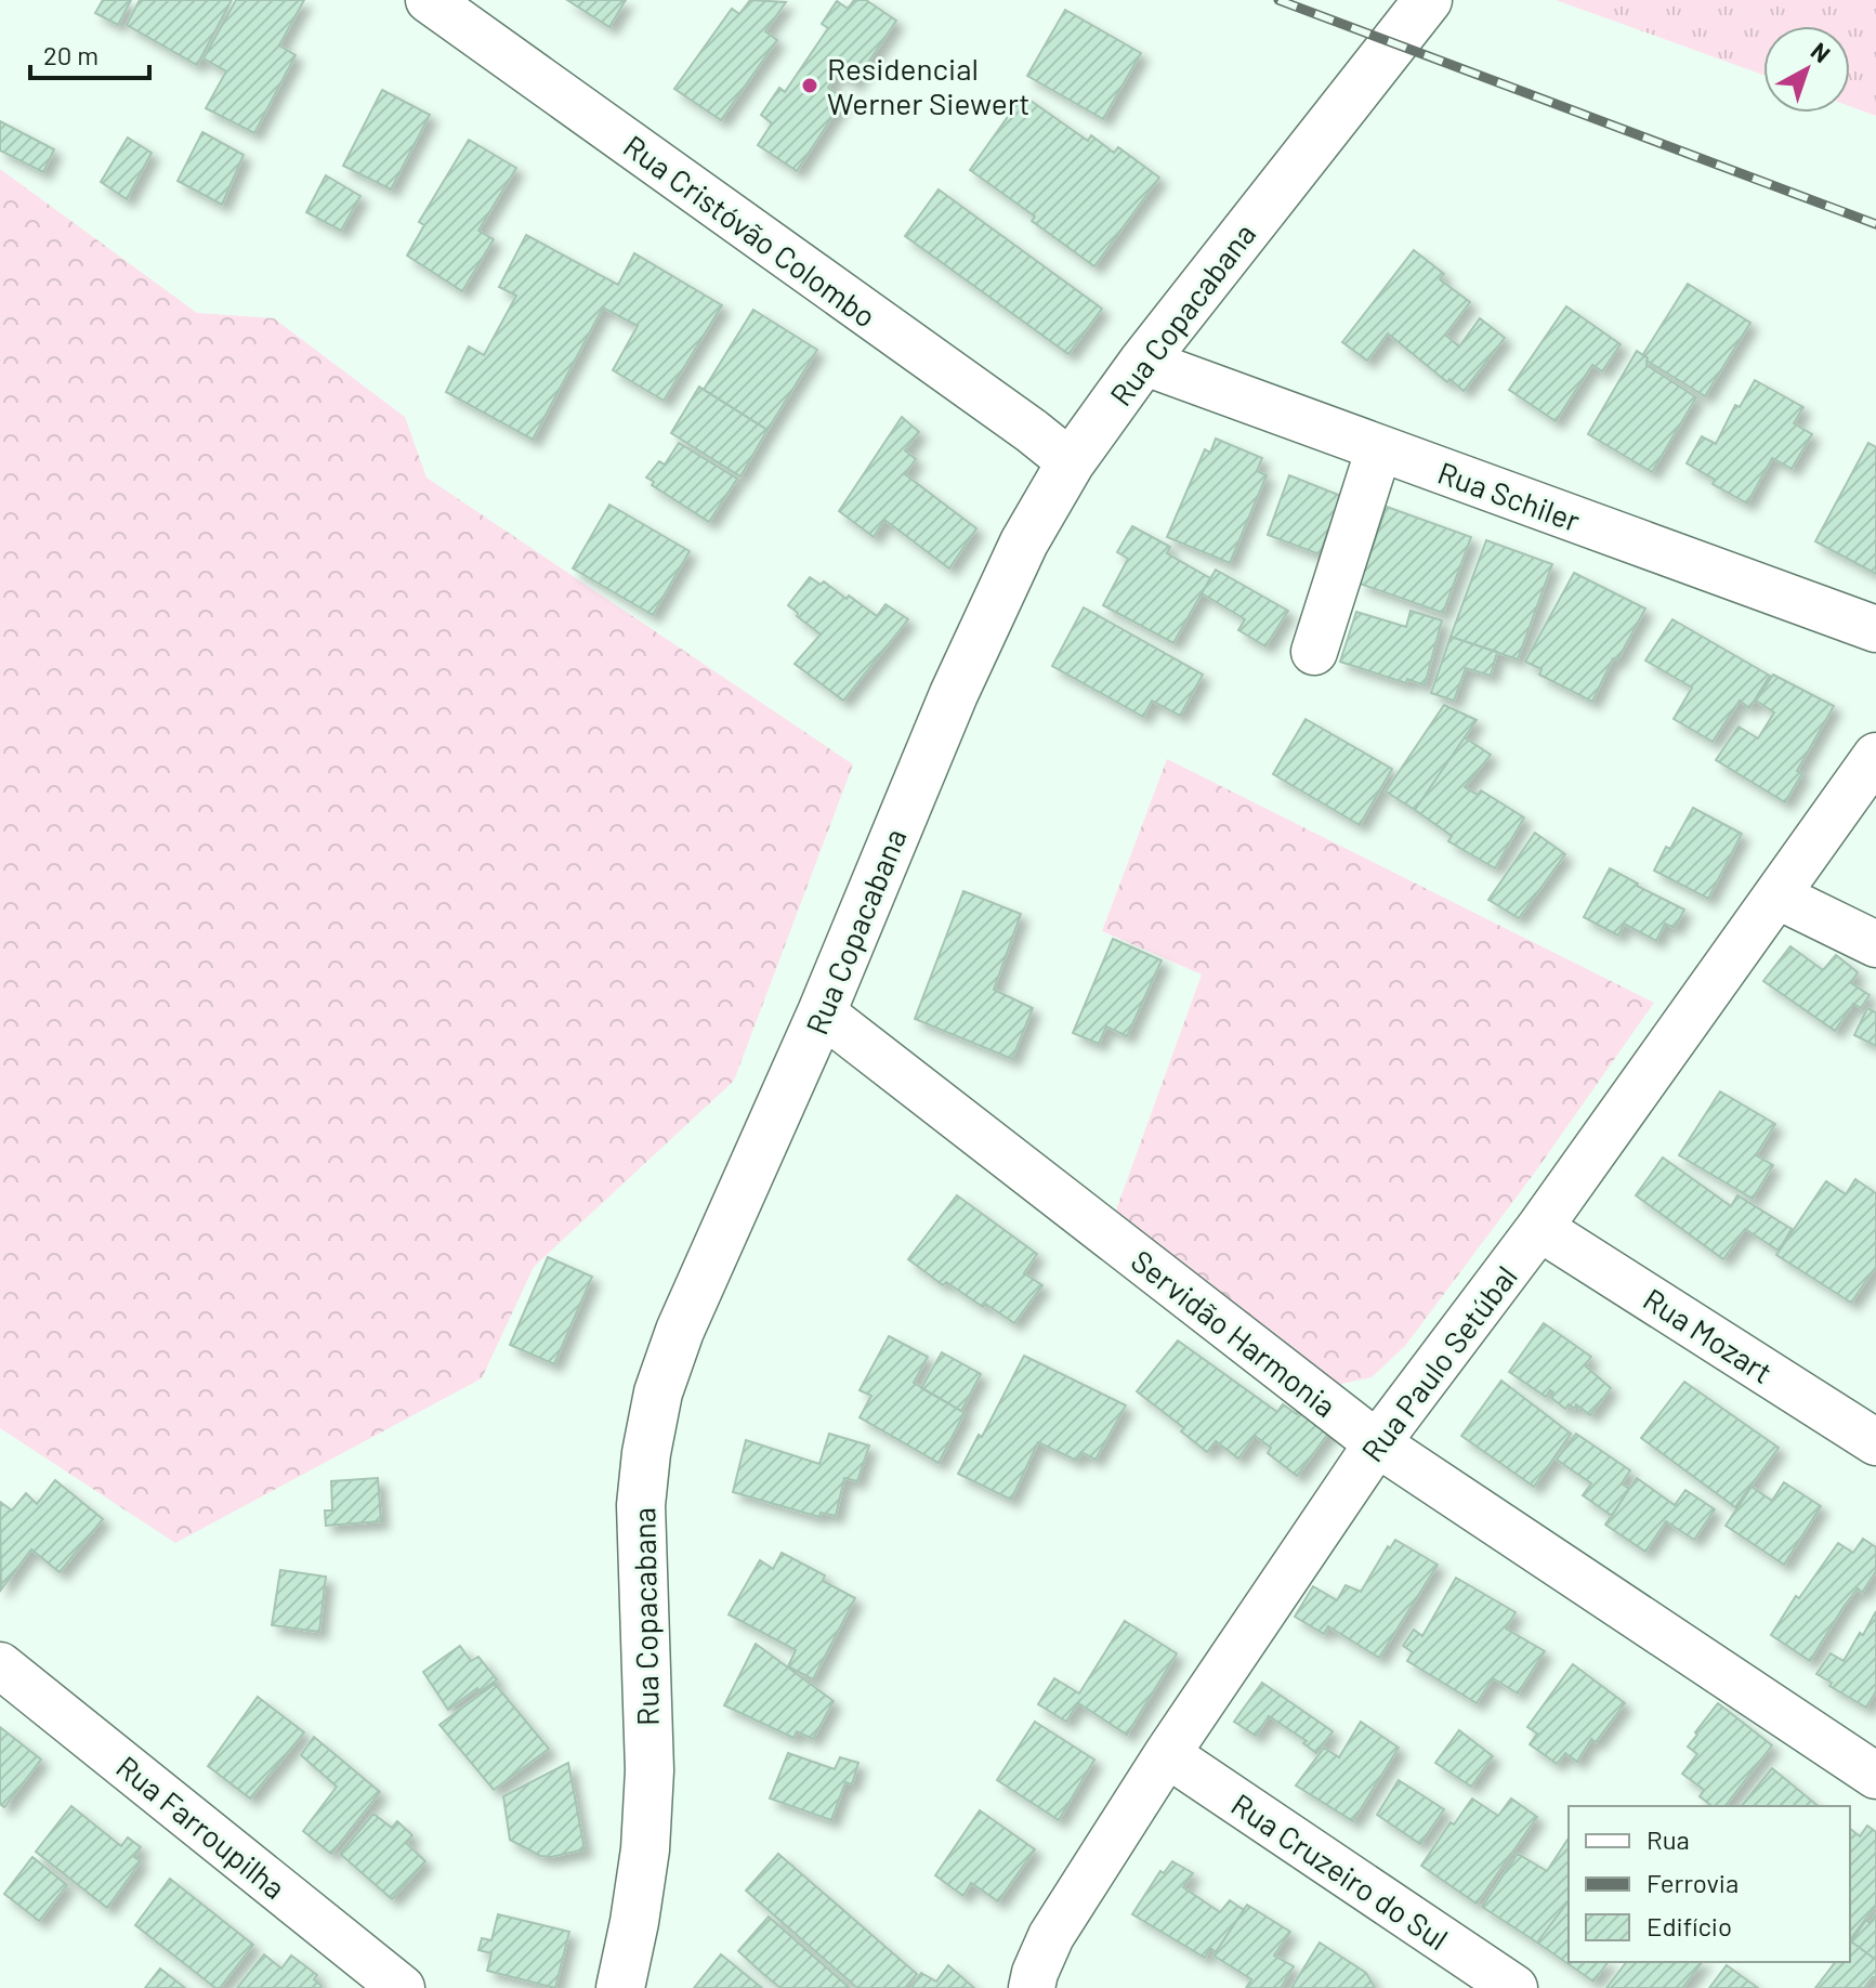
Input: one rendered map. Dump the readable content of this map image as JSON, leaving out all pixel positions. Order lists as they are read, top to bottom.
{
  "streets": {
    "main road": ["Rua Copacabana"],
    "street": [
      "Rua Cristóvão Colombo",
      "Rua Schiler",
      "Servidão Harmonia",
      "Rua Mozart",
      "Rua Paulo Setúbal",
      "Rua Farroupilha",
      "Rua Cruzeiro do Sul"
    ]
  },
  "crossings": [
    ["Rua Cristóvão Colombo", "Rua Copacabana"],
    ["Rua Copacabana", "Rua Schiler"],
    ["Rua Copacabana", "Servidão Harmonia"],
    ["Servidão Harmonia", "Rua Paulo Setúbal"],
    ["Rua Mozart", "Rua Paulo Setúbal"],
    ["Rua Paulo Setúbal", "Rua Cruzeiro do Sul"]
  ],
  "places": ["Residencial Werner Siewert"],
  "legend": ["Rua", "Ferrovia", "Edifício"],
  "scale_bar": "20 m",
  "north": "top right"
}
